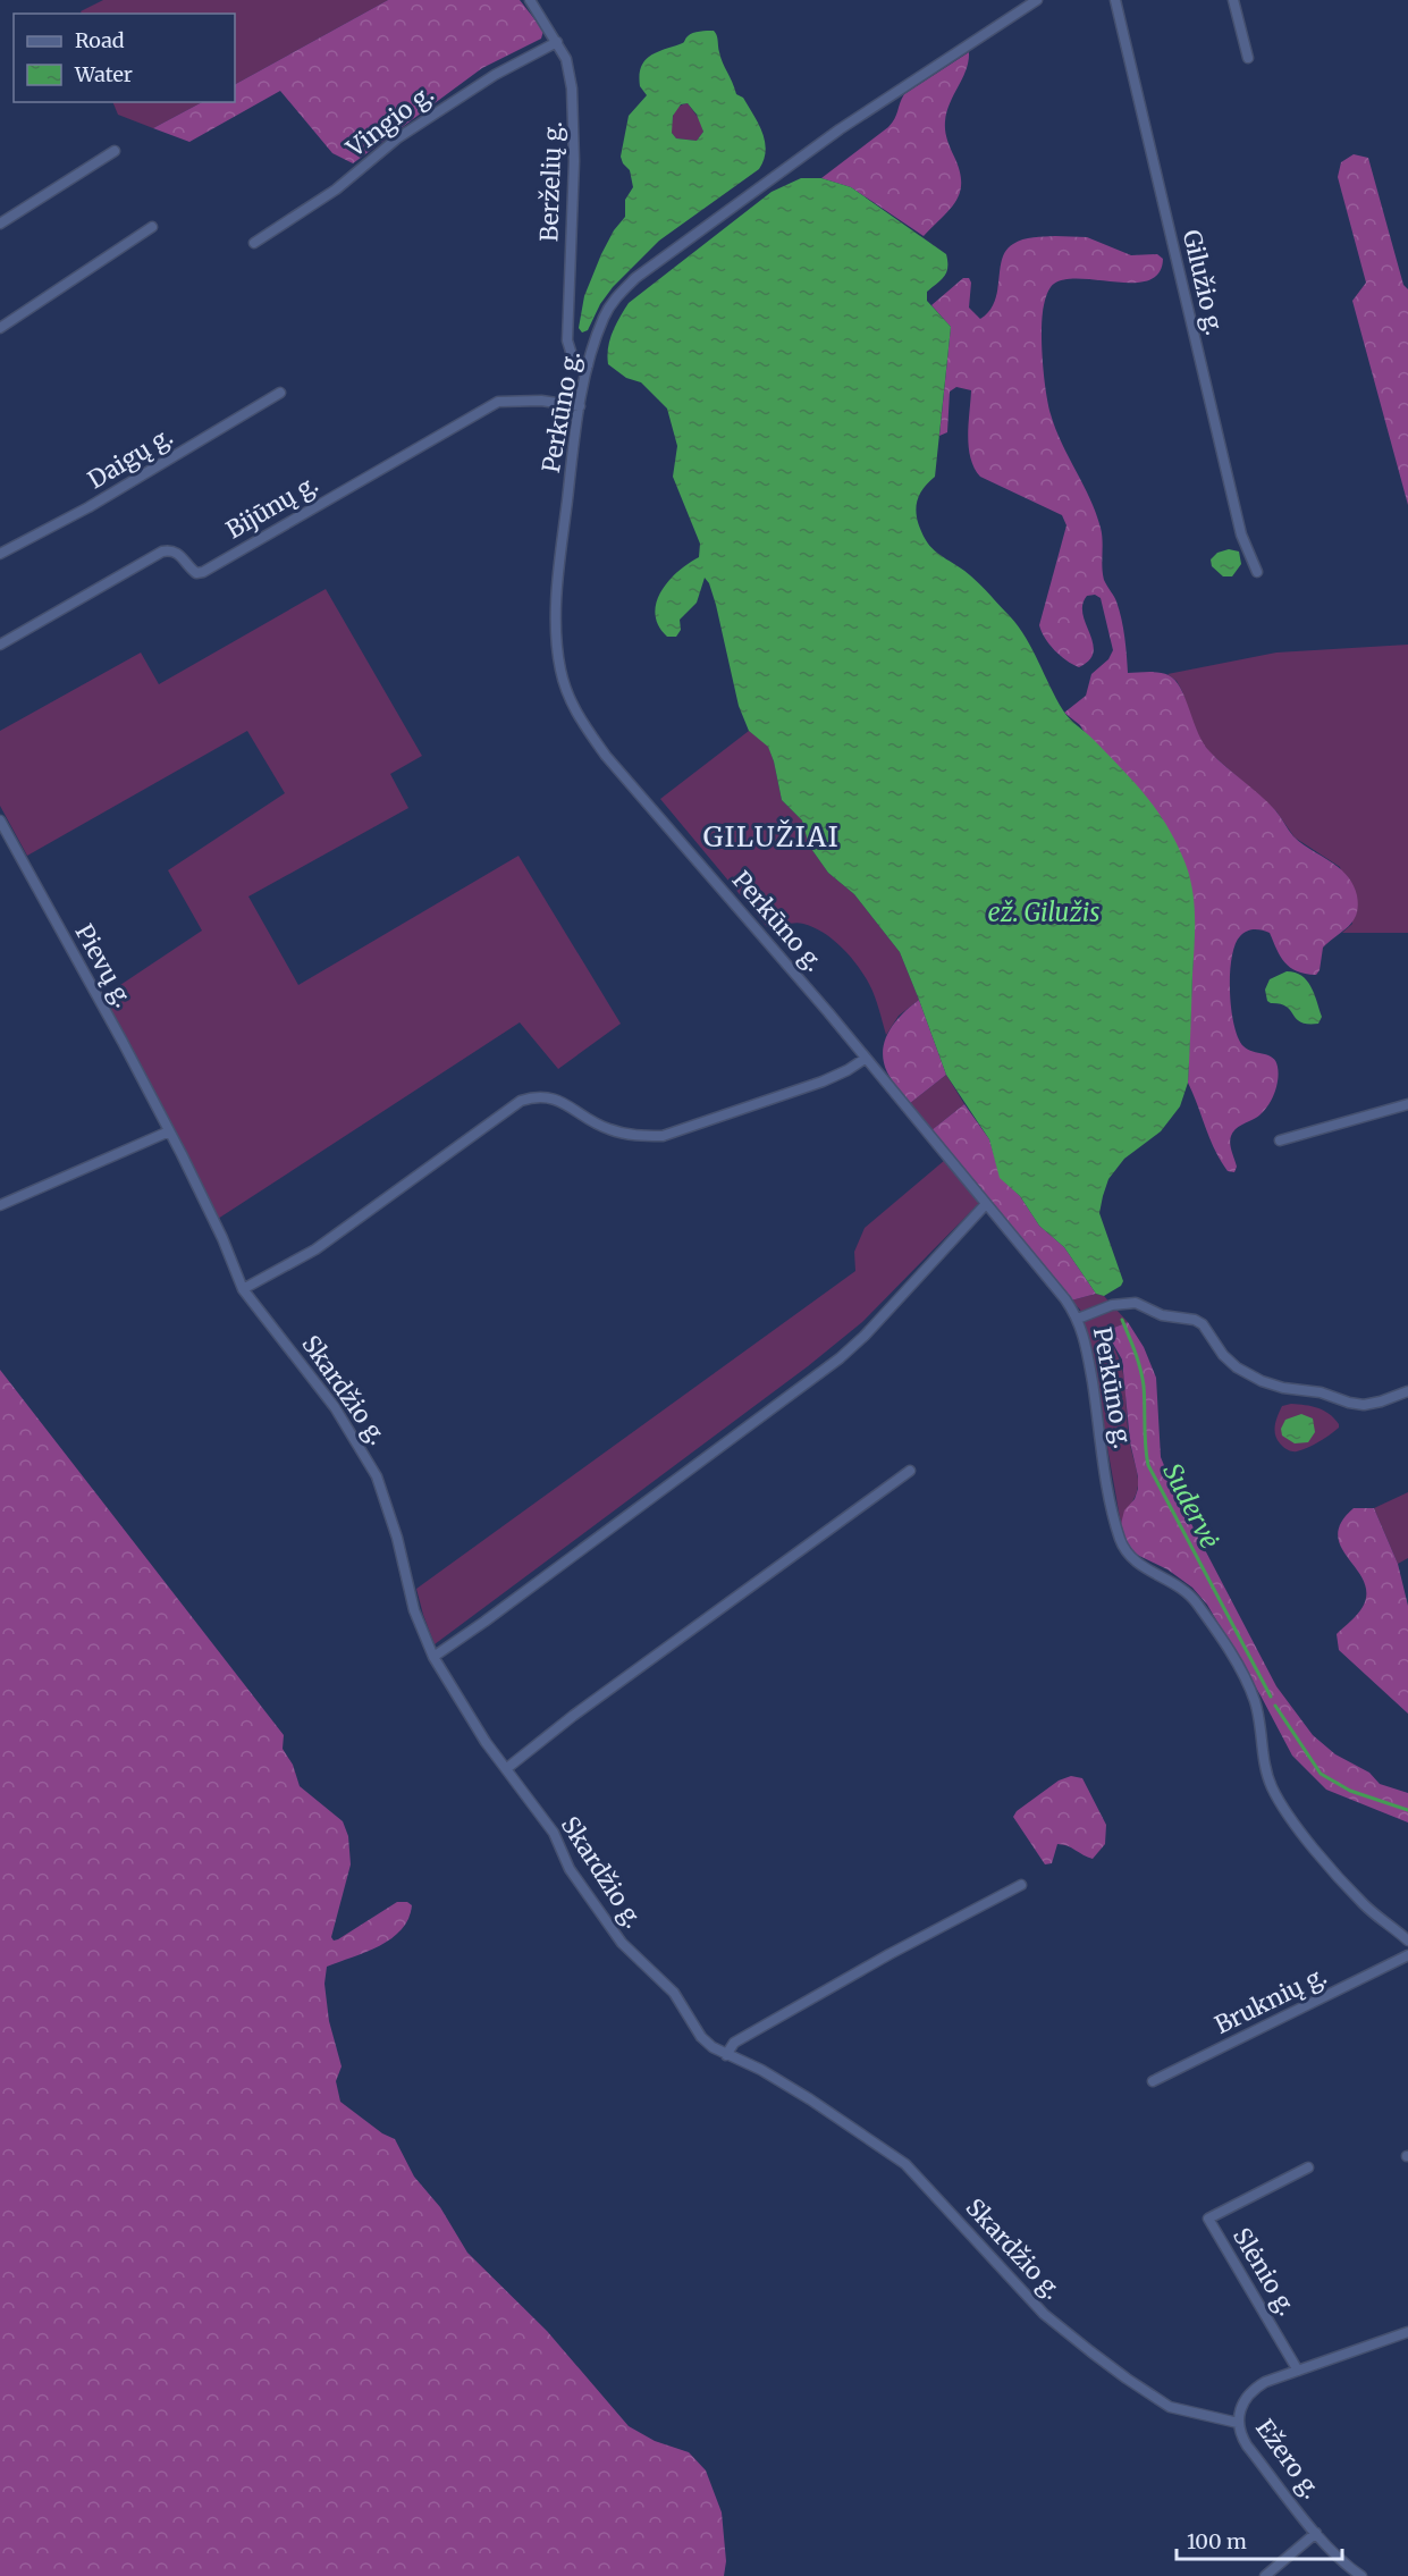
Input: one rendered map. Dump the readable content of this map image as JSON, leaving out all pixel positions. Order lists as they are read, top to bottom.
{
  "streets": {
    "street": [
      "Vingio g.",
      "Berželių g.",
      "Gilužio g.",
      "Perkūno g.",
      "Daigų g.",
      "Bijūnų g.",
      "Pievų g.",
      "Skardžio g.",
      "Bruknių g.",
      "Slėnio g.",
      "Ežero g."
    ]
  },
  "crossings": [
    ["Vingio g.", "Berželių g."],
    ["Berželių g.", "Perkūno g."],
    ["Perkūno g.", "Bijūnų g."],
    ["Pievų g.", "Skardžio g."],
    ["Skardžio g.", "Ežero g."],
    ["Slėnio g.", "Ežero g."]
  ],
  "districts": ["GILUŽIAI"],
  "water": ["ež. Gilužis", "Sudervė"],
  "legend": ["Road", "Water"],
  "scale_bar": "100 m"
}
